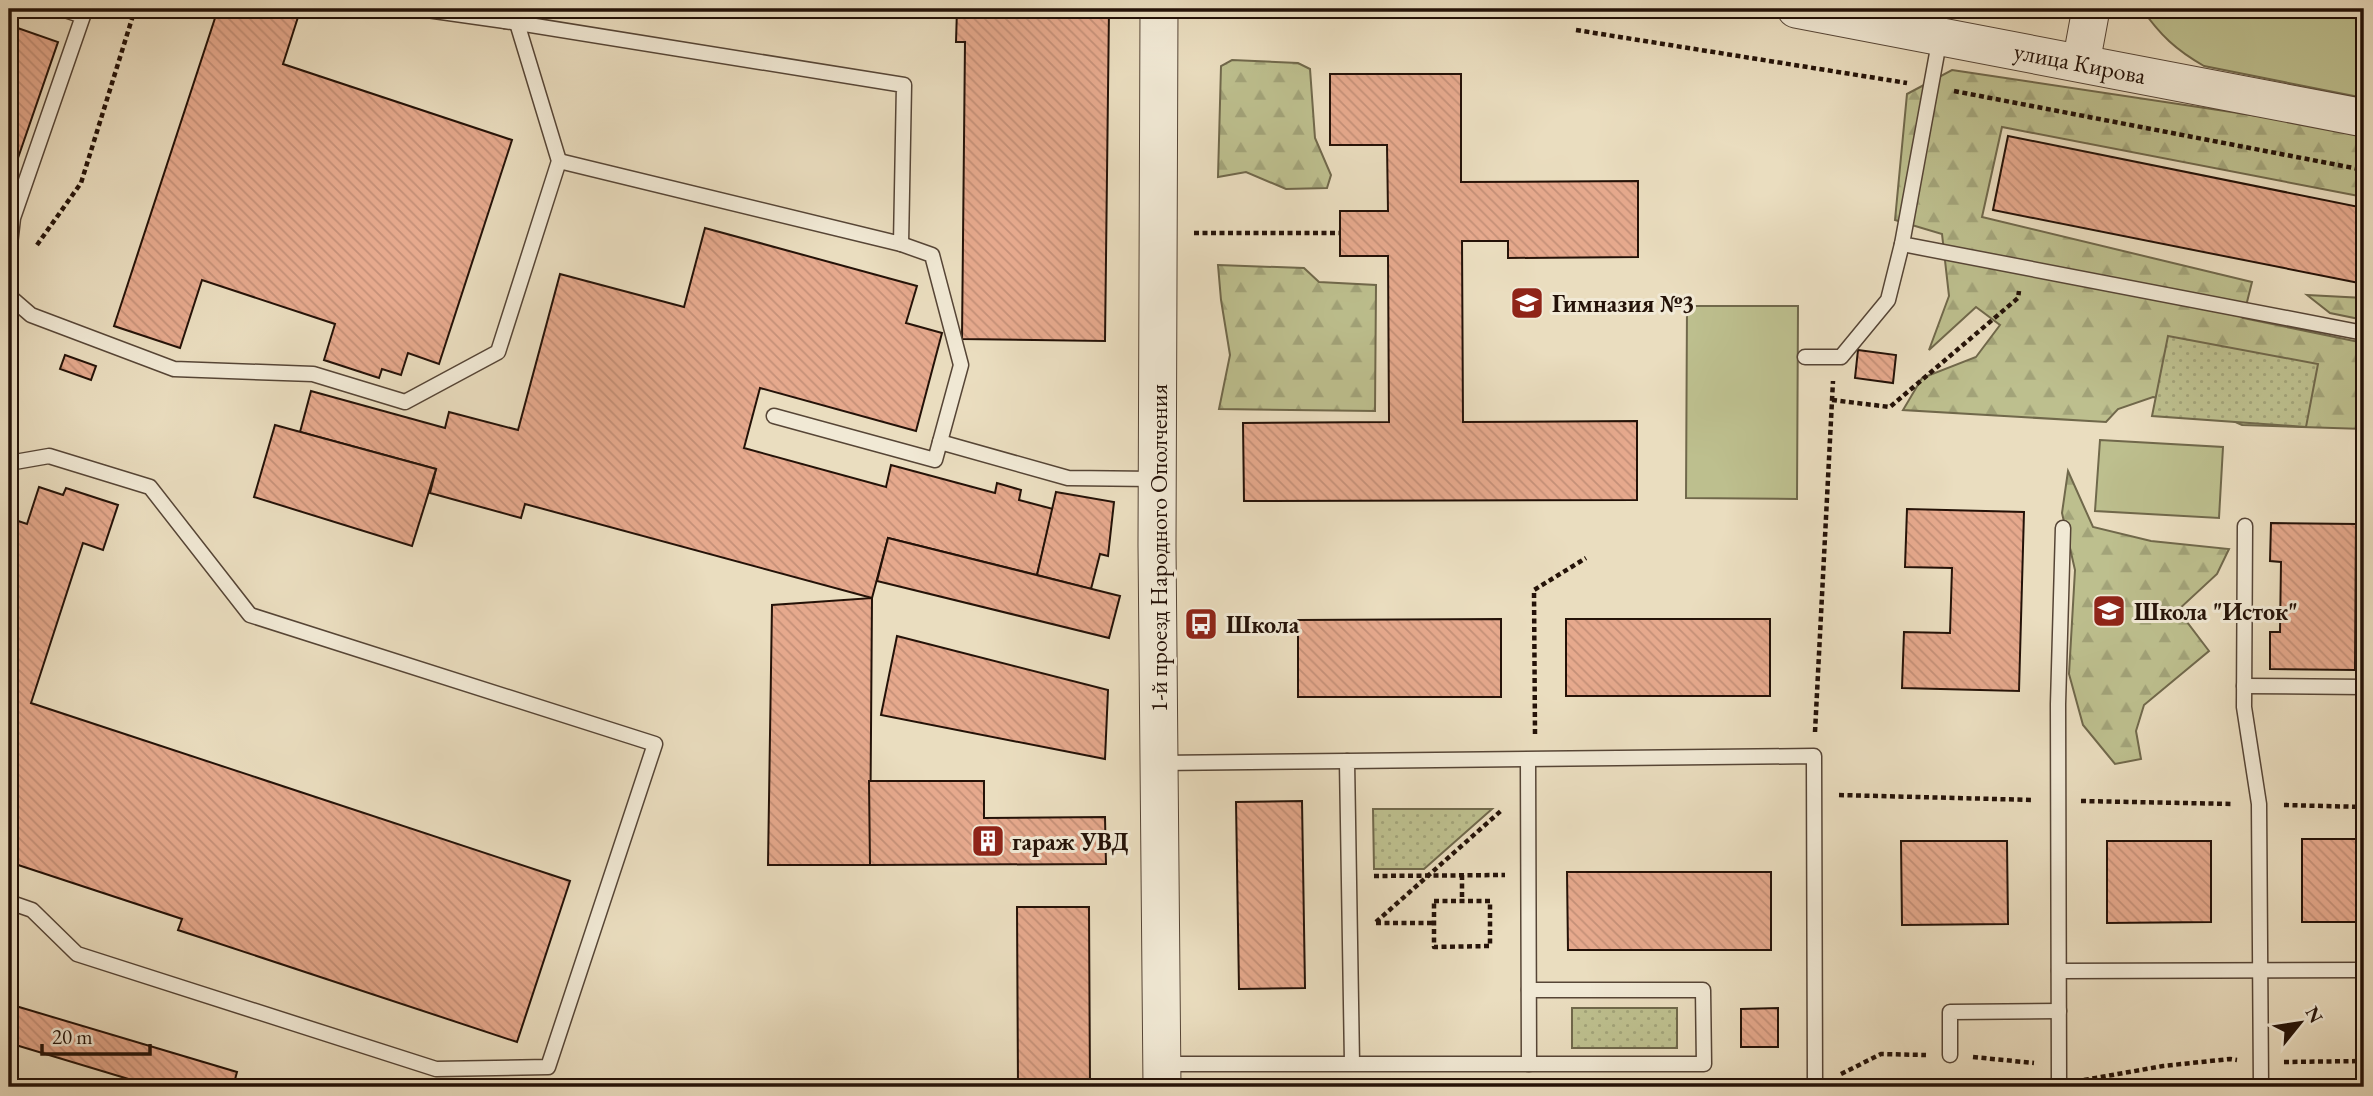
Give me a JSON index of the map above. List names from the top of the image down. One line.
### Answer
{"streets":{"street":["улица Кирова","1-й проезд Народного Ополчения"]},"places":{"school or university":["Гимназия №3","Школа \"Исток\""],"bus stop":["Школа"],"building":["гараж УВД"]},"scale_bar":"20 m","north":"top right"}
